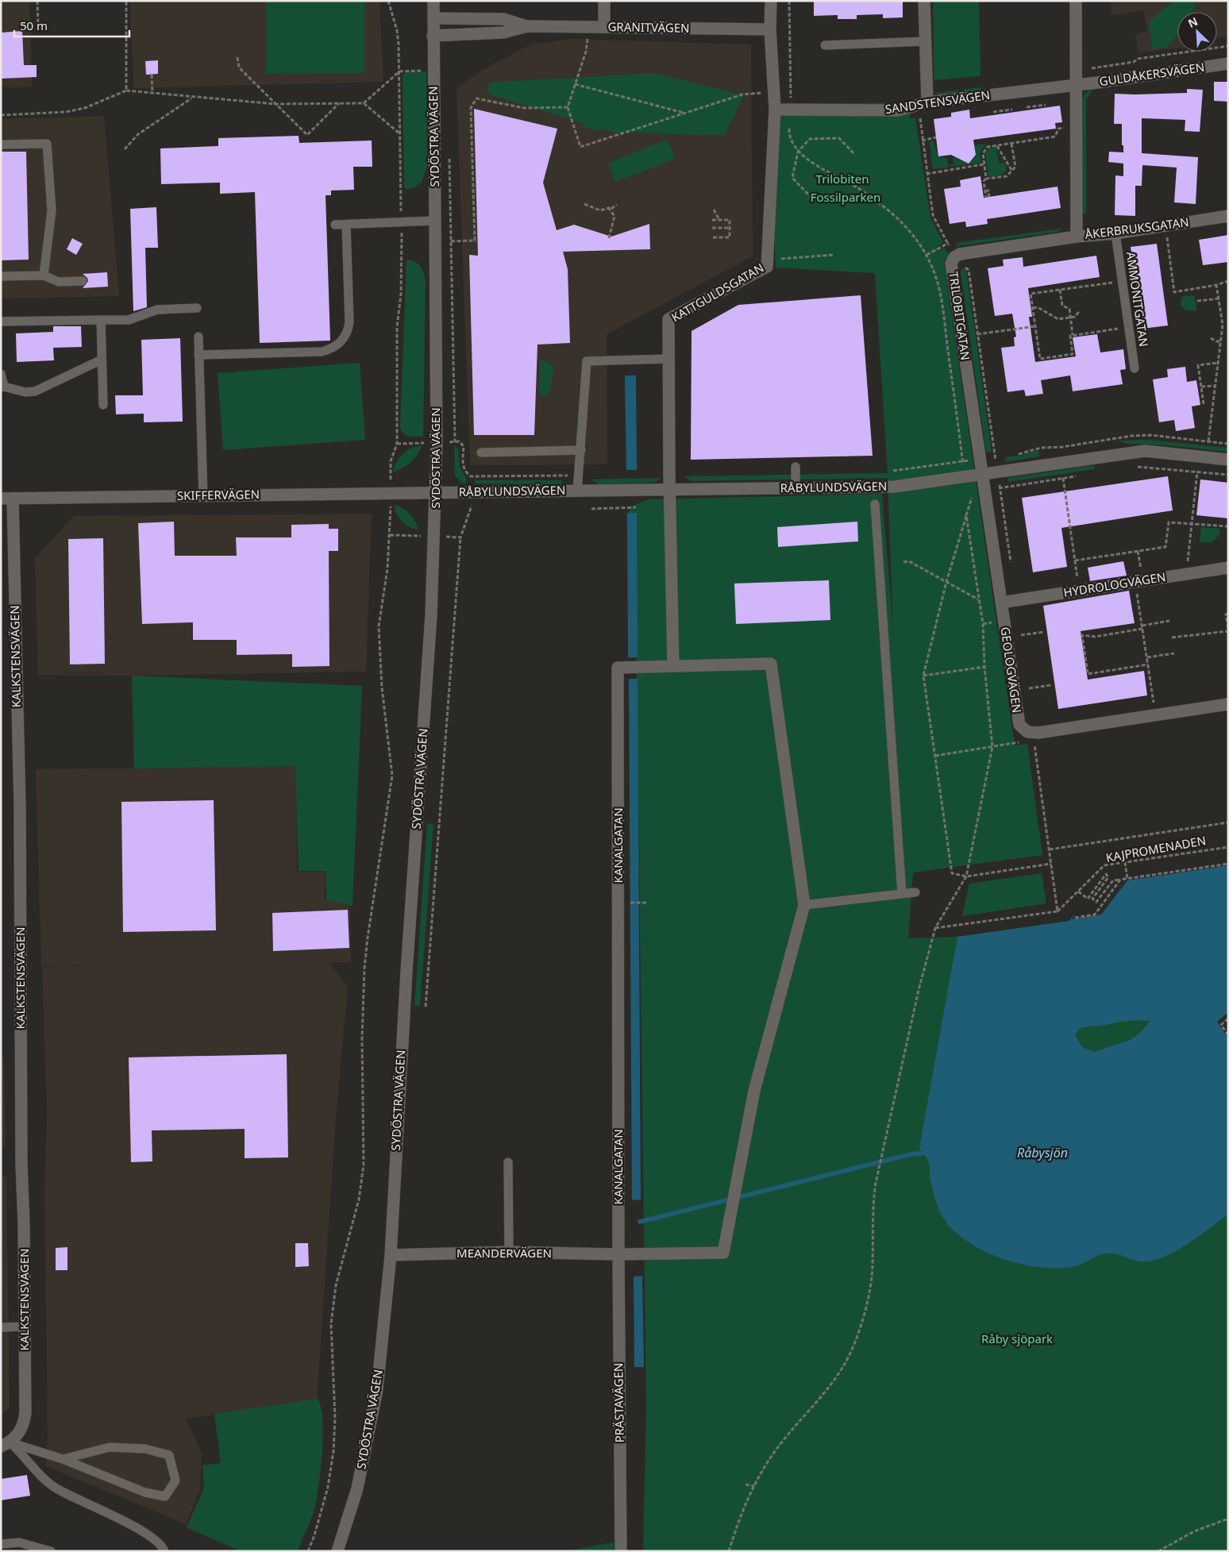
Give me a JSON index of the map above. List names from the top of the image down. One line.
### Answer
{"streets":{"street":["GRANITVÄGEN","GULDÅKERSVÄGEN","SANDSTENSVÄGEN","SYDÖSTRA VÄGEN","ÅKERBRUKSGATAN","KATTGULDSGATAN","TRILOBITGATAN","RÅBYLUNDSVÄGEN","SKIFFERVÄGEN","HYDROLOGVÄGEN","KALKSTENSVÄGEN","GEOLOGVÄGEN","KANALGATAN","MEANDERVÄGEN","PRÄSTAVÄGEN"],"lane":["AMMONITGATAN"],"path":["KAJPROMENADEN"]},"crossings":[["GRANITVÄGEN","SYDÖSTRA VÄGEN"],["GRANITVÄGEN","KATTGULDSGATAN"],["GULDÅKERSVÄGEN","SANDSTENSVÄGEN"],["GULDÅKERSVÄGEN","ÅKERBRUKSGATAN"],["SANDSTENSVÄGEN","ÅKERBRUKSGATAN"],["SANDSTENSVÄGEN","KATTGULDSGATAN"],["SYDÖSTRA VÄGEN","RÅBYLUNDSVÄGEN"],["SYDÖSTRA VÄGEN","SKIFFERVÄGEN"],["SYDÖSTRA VÄGEN","MEANDERVÄGEN"],["ÅKERBRUKSGATAN","AMMONITGATAN"],["ÅKERBRUKSGATAN","TRILOBITGATAN"],["KATTGULDSGATAN","RÅBYLUNDSVÄGEN"],["TRILOBITGATAN","RÅBYLUNDSVÄGEN"],["TRILOBITGATAN","GEOLOGVÄGEN"],["RÅBYLUNDSVÄGEN","SKIFFERVÄGEN"],["RÅBYLUNDSVÄGEN","GEOLOGVÄGEN"],["SKIFFERVÄGEN","KALKSTENSVÄGEN"],["HYDROLOGVÄGEN","GEOLOGVÄGEN"],["KANALGATAN","MEANDERVÄGEN"],["KANALGATAN","PRÄSTAVÄGEN"],["MEANDERVÄGEN","PRÄSTAVÄGEN"]],"water":["Råbysjön"],"parks":["Trilobiten","Fossilparken","Råby sjöpark"],"scale_bar":"50 m","north":"top left"}
